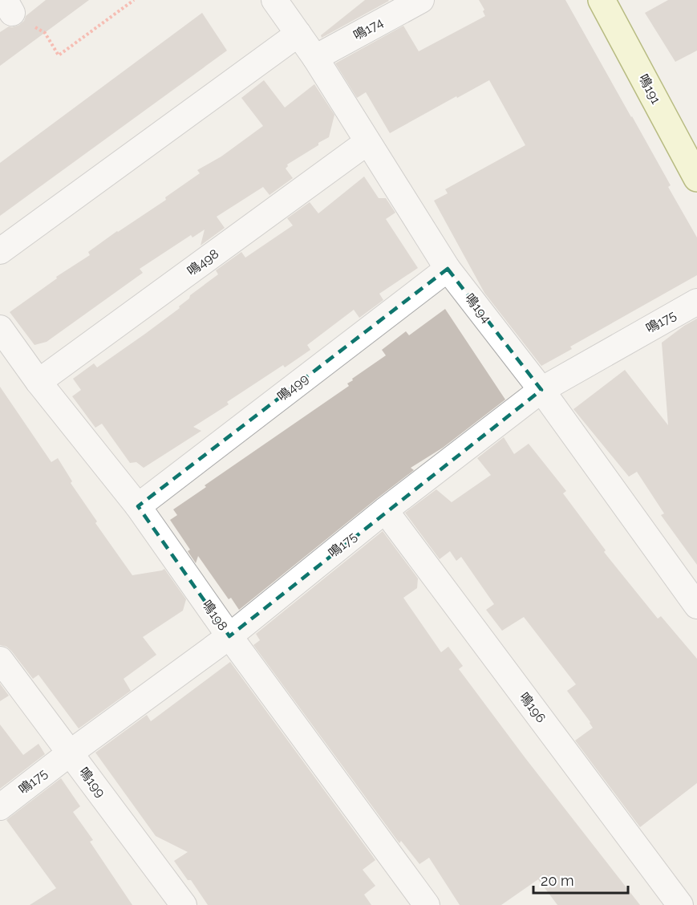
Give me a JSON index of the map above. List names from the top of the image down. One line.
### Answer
{"streets":{"street":["鳴174","鳴191","鳴498","鳴194","鳴175","鳴499","鳴198","鳴196","鳴199"]},"crossings":[["鳴174","鳴194"],["鳴498","鳴194"],["鳴498","鳴198"],["鳴194","鳴175"],["鳴194","鳴499"],["鳴175","鳴198"],["鳴175","鳴196"],["鳴175","鳴199"],["鳴499","鳴198"]],"scale_bar":"20 m"}
